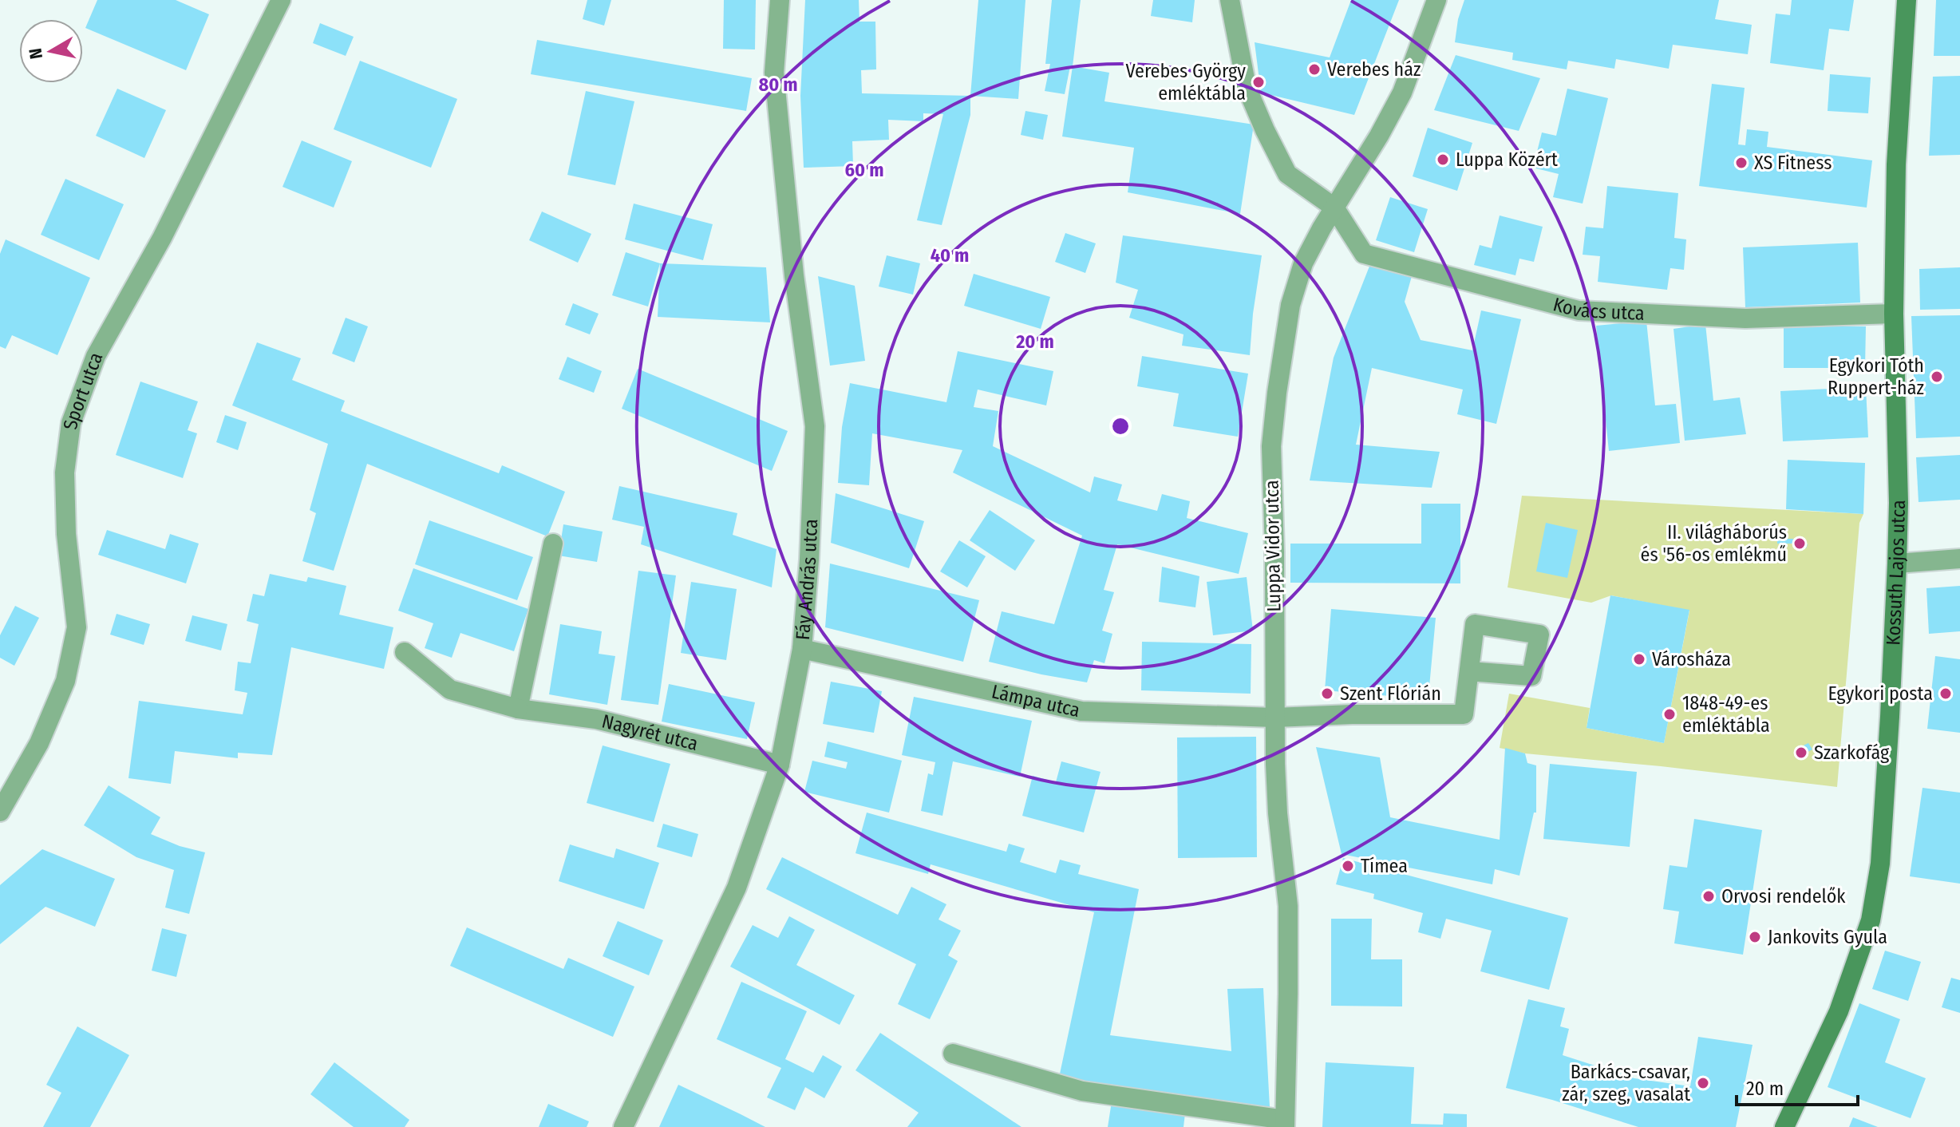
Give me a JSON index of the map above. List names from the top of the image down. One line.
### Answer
{"streets":{"main road":["Kossuth Lajos utca"],"street":["Kovács utca","Sport utca","Luppa Vidor utca","Fáy András utca","Lámpa utca","Nagyrét utca"]},"crossings":[["Kovács utca","Luppa Vidor utca"],["Kovács utca","Kossuth Lajos utca"],["Luppa Vidor utca","Lámpa utca"],["Fáy András utca","Lámpa utca"],["Fáy András utca","Nagyrét utca"]],"places":["Verebes ház","Verebes György emléktábla","Luppa Közért","XS Fitness","Egykori Tóth Ruppert-ház","II. világháborús és '56-os emlékmű","Városháza","Szent Flórián","Egykori posta","1848-49-es emléktábla","Szarkofág","Tímea","Orvosi rendelők","Jankovits Gyula","Barkács-csavar, zár, szeg, vasalat"],"scale_bar":"20 m","north":"left","rings":["80 m","60 m","40 m","20 m"]}
